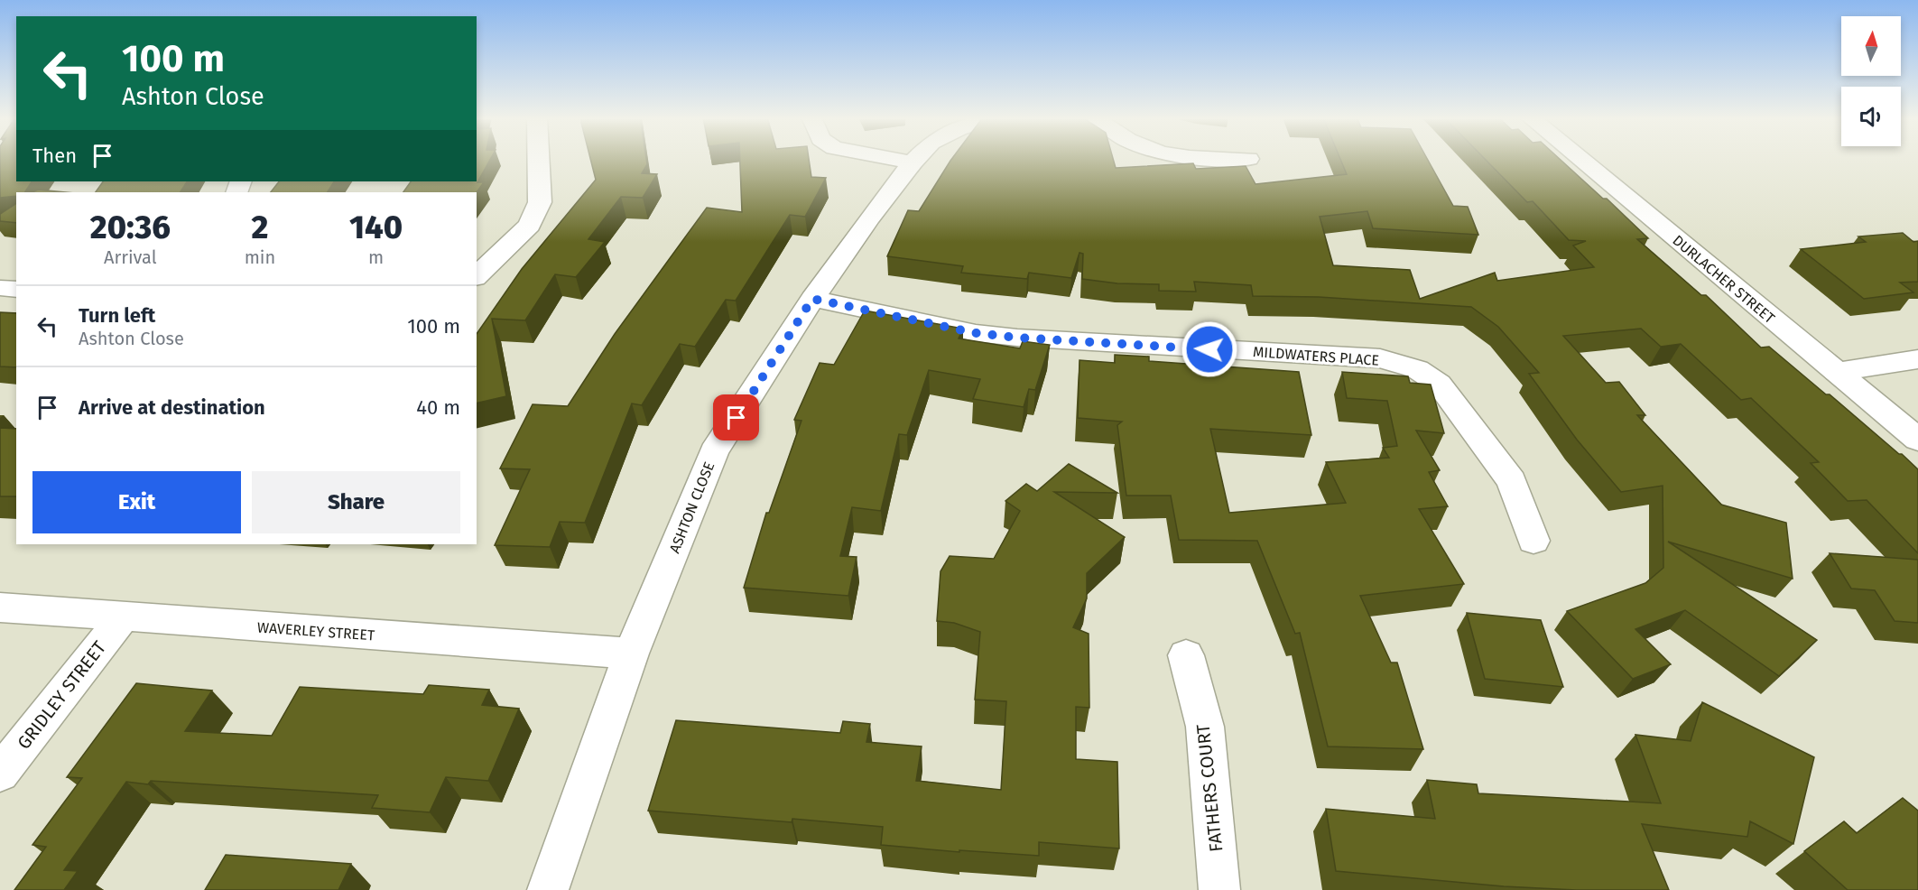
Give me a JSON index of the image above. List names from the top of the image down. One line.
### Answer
{"streets":{"street":["DURLACHER STREET","MILDWATERS PLACE","ASHTON CLOSE","WAVERLEY STREET","GRIDLEY STREET","FATHERS COURT"]},"crossings":[["MILDWATERS PLACE","ASHTON CLOSE"],["ASHTON CLOSE","WAVERLEY STREET"],["WAVERLEY STREET","GRIDLEY STREET"]],"north":"top","page":{"turn":["100 m","Ashton Close"],"then":"Then","eta":["20:36","Arrival","2","min","140","m"],"list":[{"name":"Turn left","note":"Ashton Close","value":"100 m"},{"name":"Arrive at destination","value":"40 m"}],"buttons":["Exit","Share"]}}
